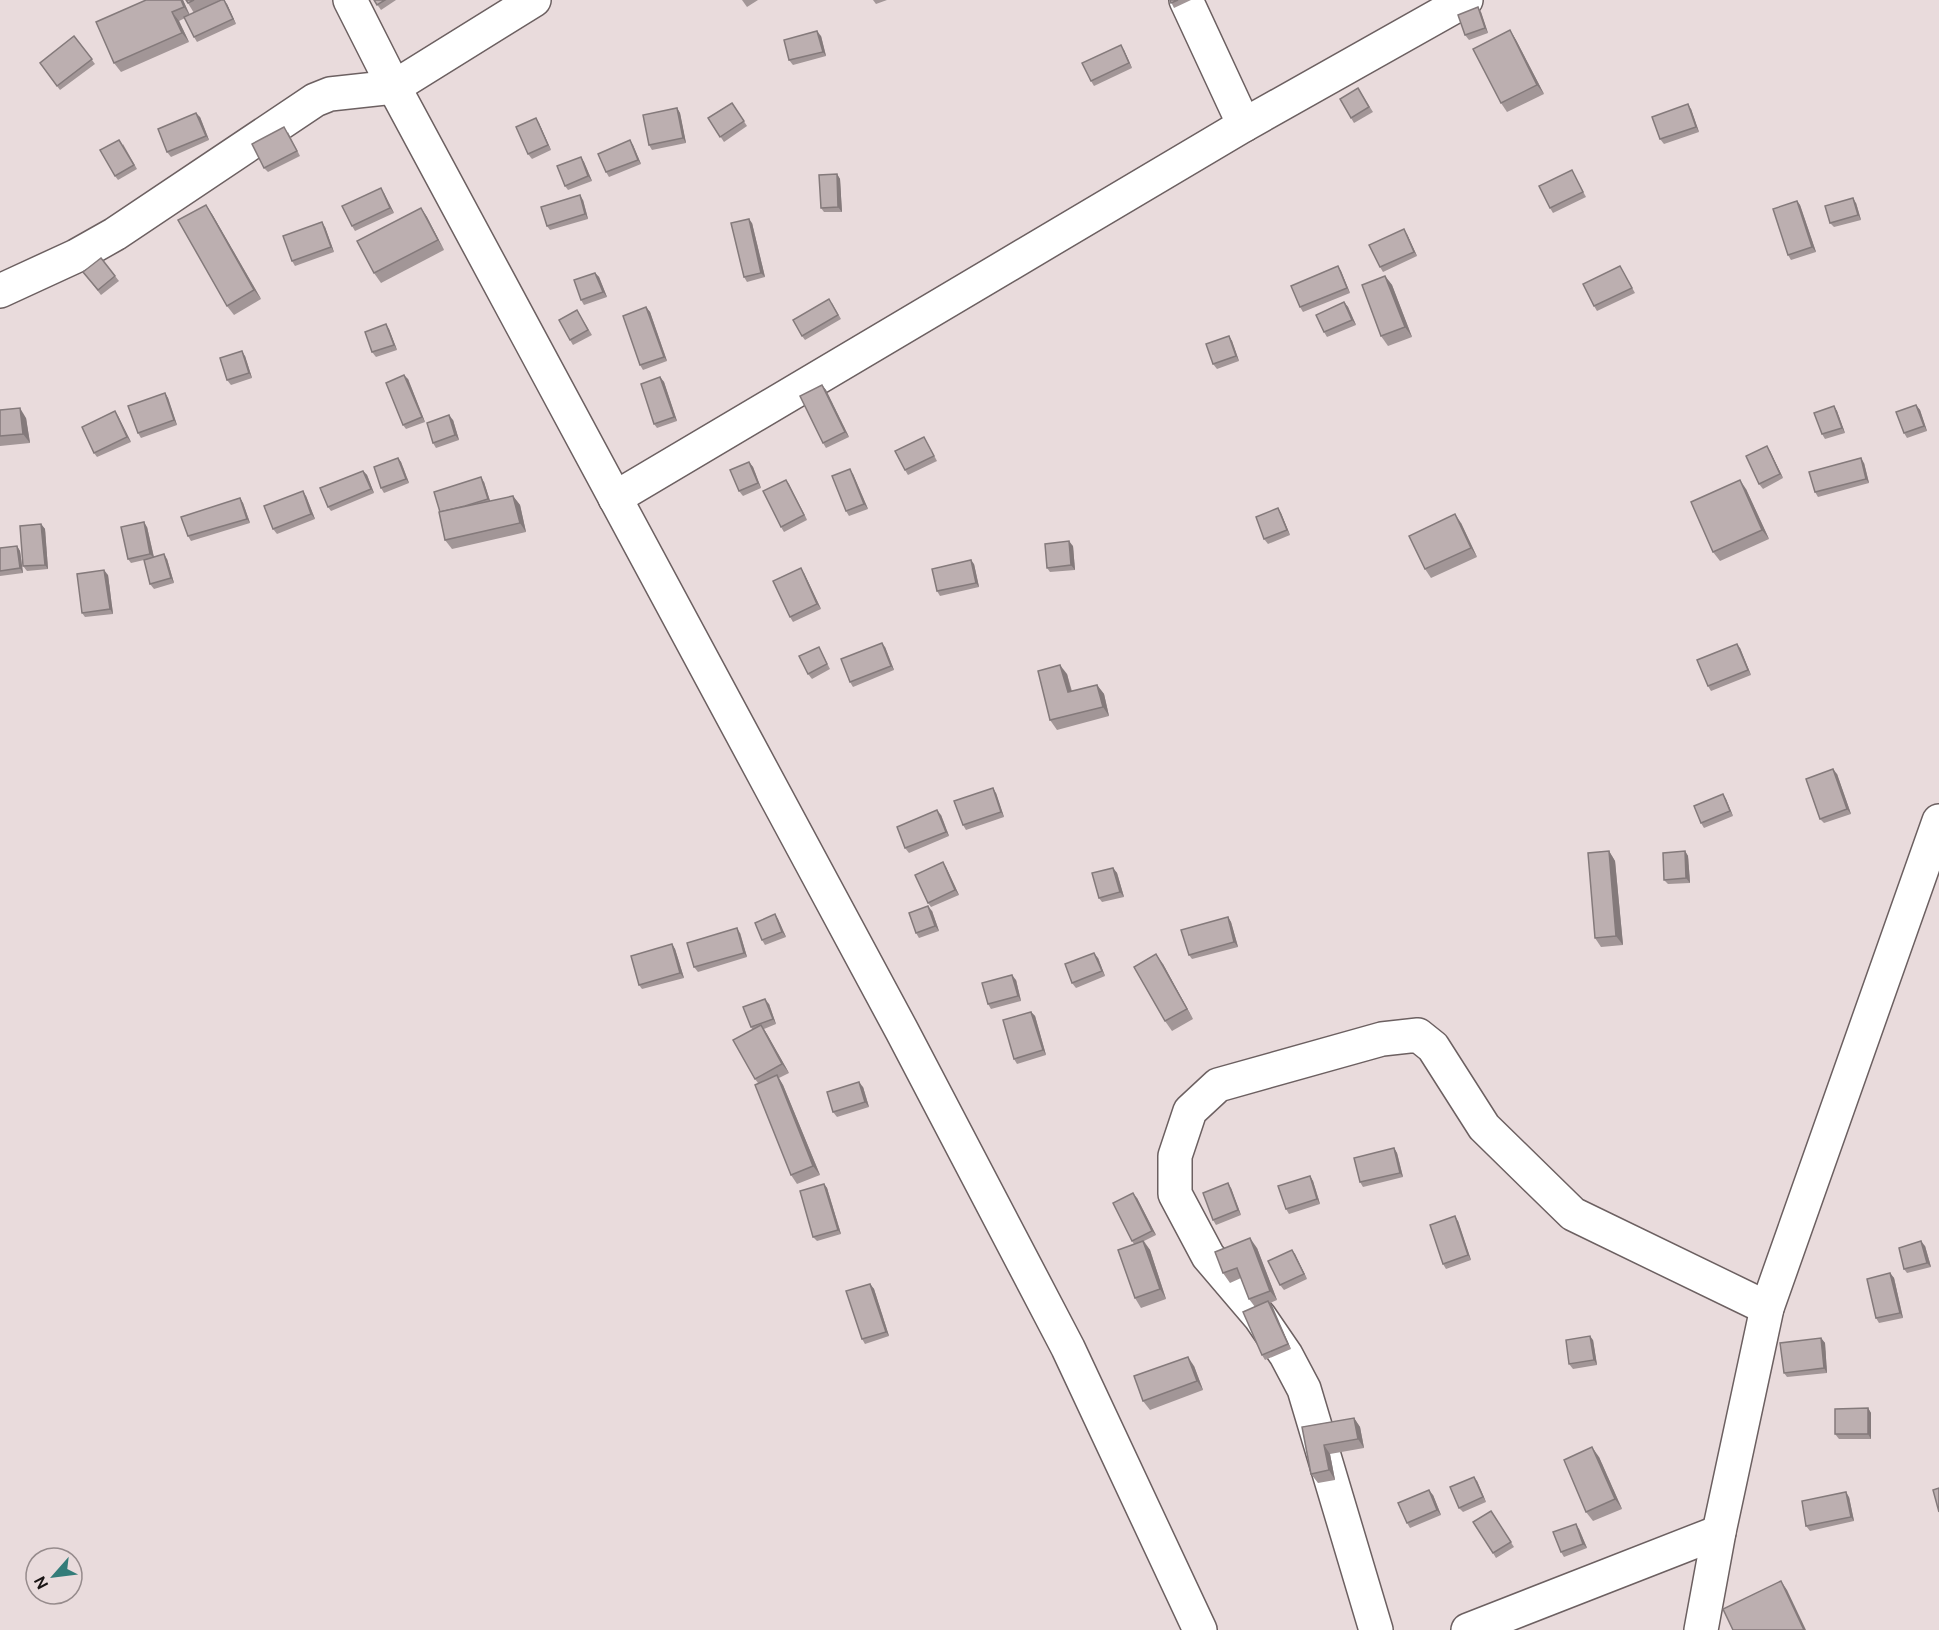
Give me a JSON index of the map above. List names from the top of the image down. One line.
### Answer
{"north":"bottom left"}
